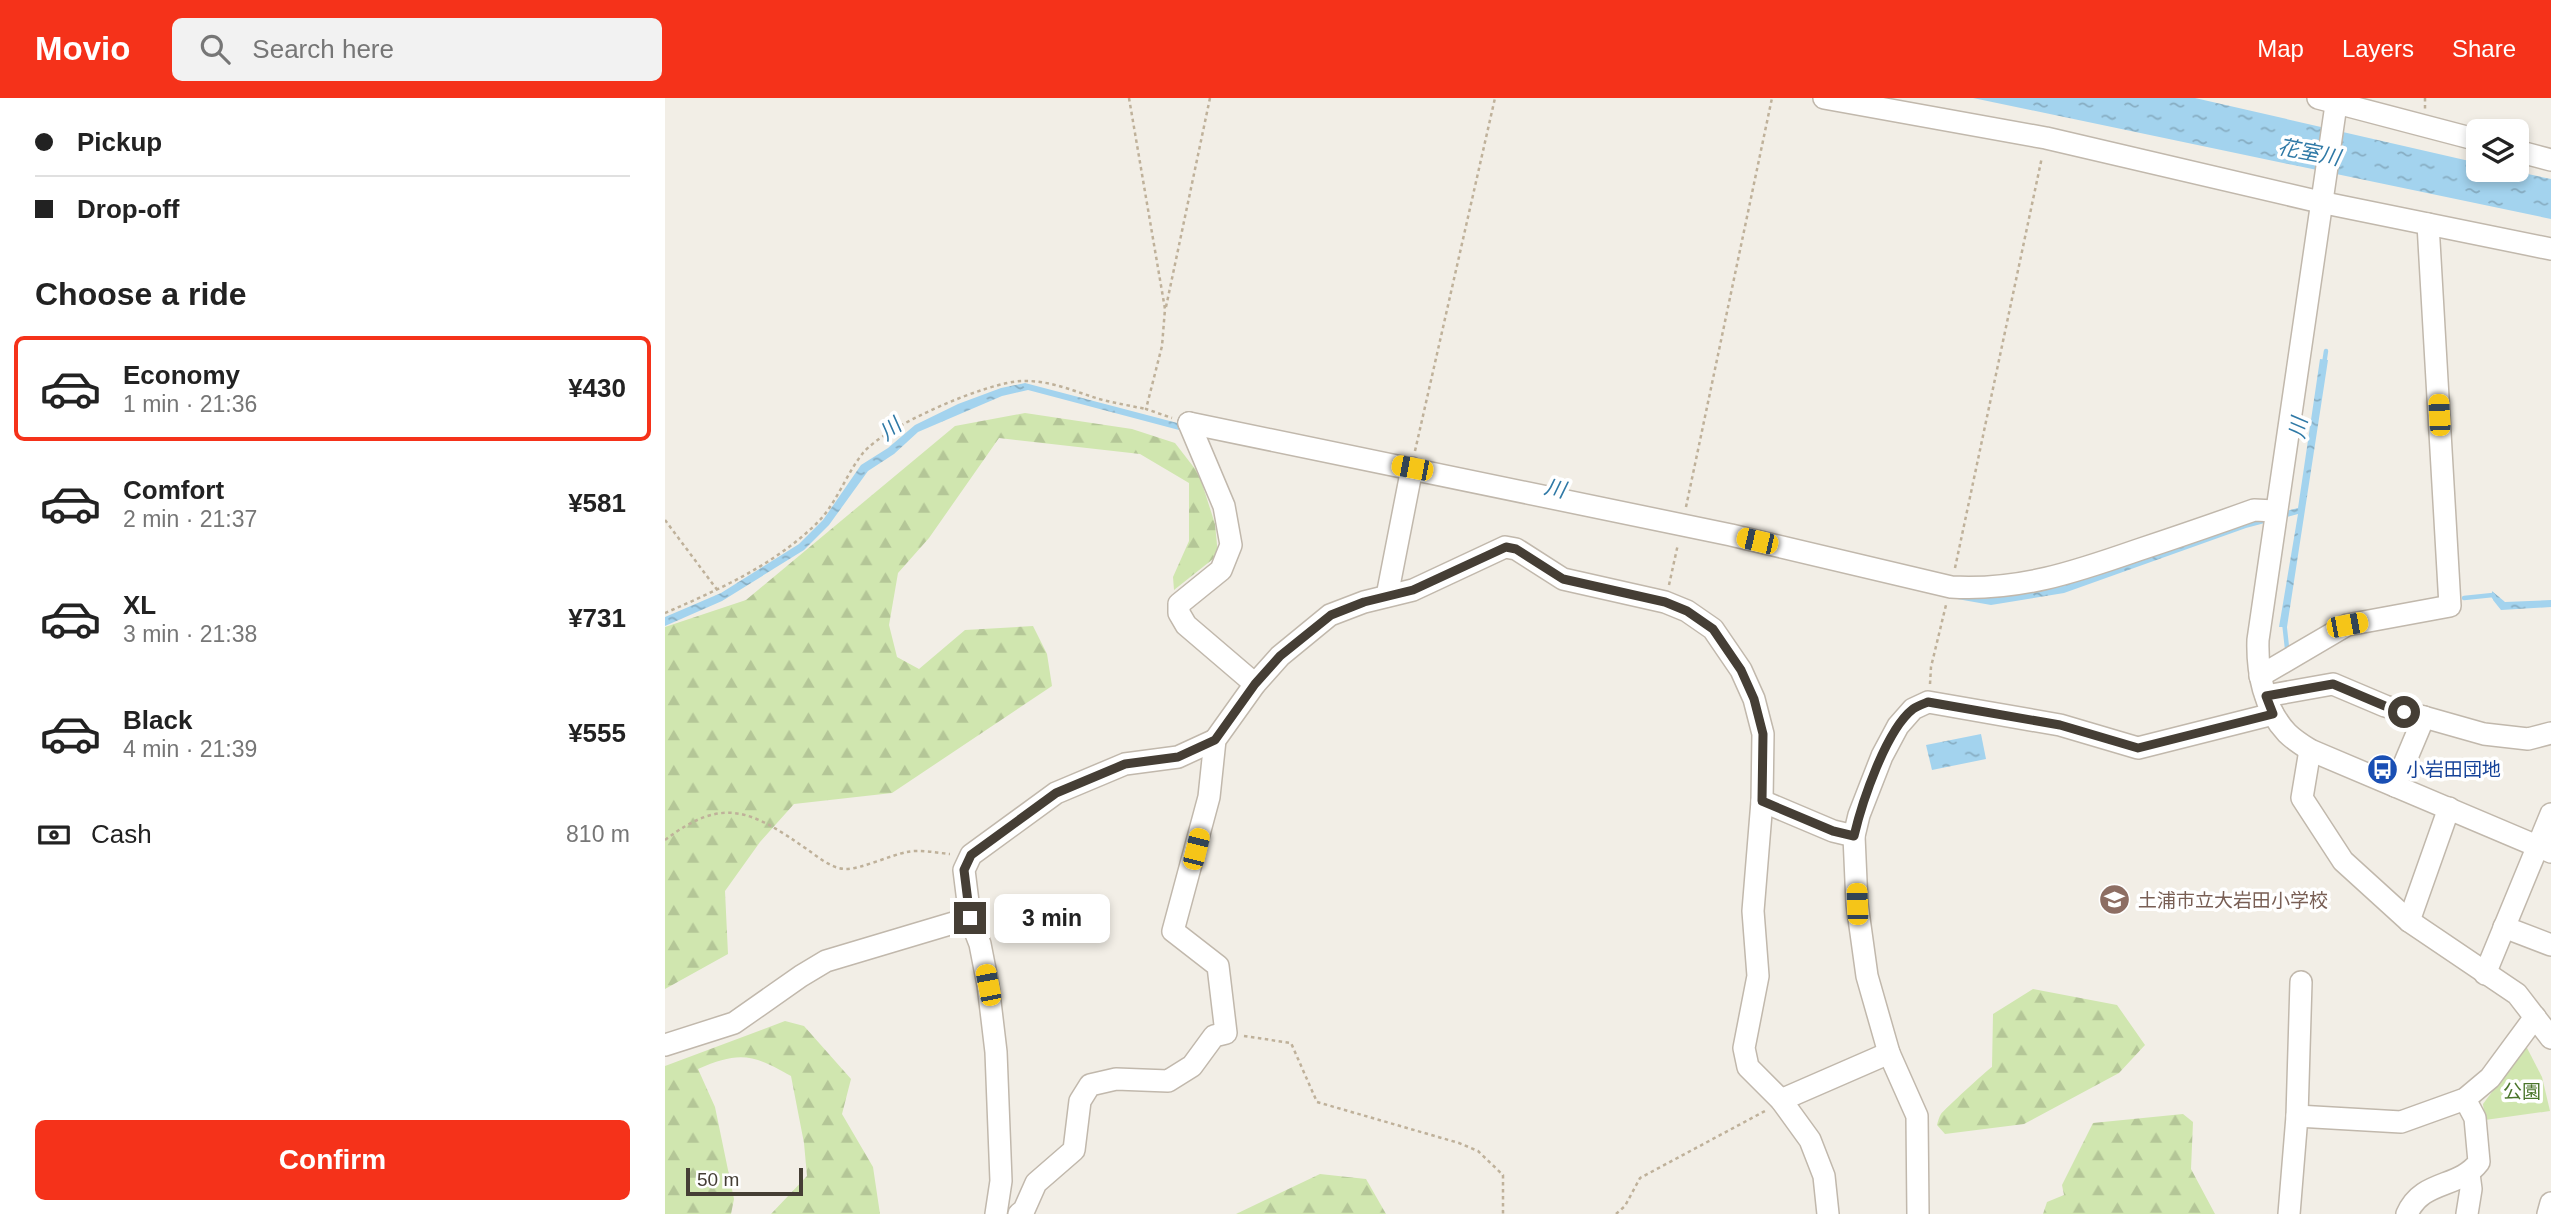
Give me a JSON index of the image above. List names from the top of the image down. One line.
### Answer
{"water":["花室川","川"],"parks":["公園"],"places":{"bus stop":["小岩田団地"],"school or university":["土浦市立大岩田小学校"]},"scale_bar":"50 m","page":{"header":"Movio","search":"Search here","nav":["Map","Layers","Share"],"banner":["Pickup","Drop-off"],"heading":"Choose a ride","list":[{"name":"Economy","note":"1 min · 21:36","value":"¥430"},{"name":"Comfort","note":"2 min · 21:37","value":"¥581"},{"name":"XL","note":"3 min · 21:38","value":"¥731"},{"name":"Black","note":"4 min · 21:39","value":"¥555"}],"pay":["Cash","810 m"],"bubble":"3 min","buttons":"Confirm","scale":"50 m"}}
